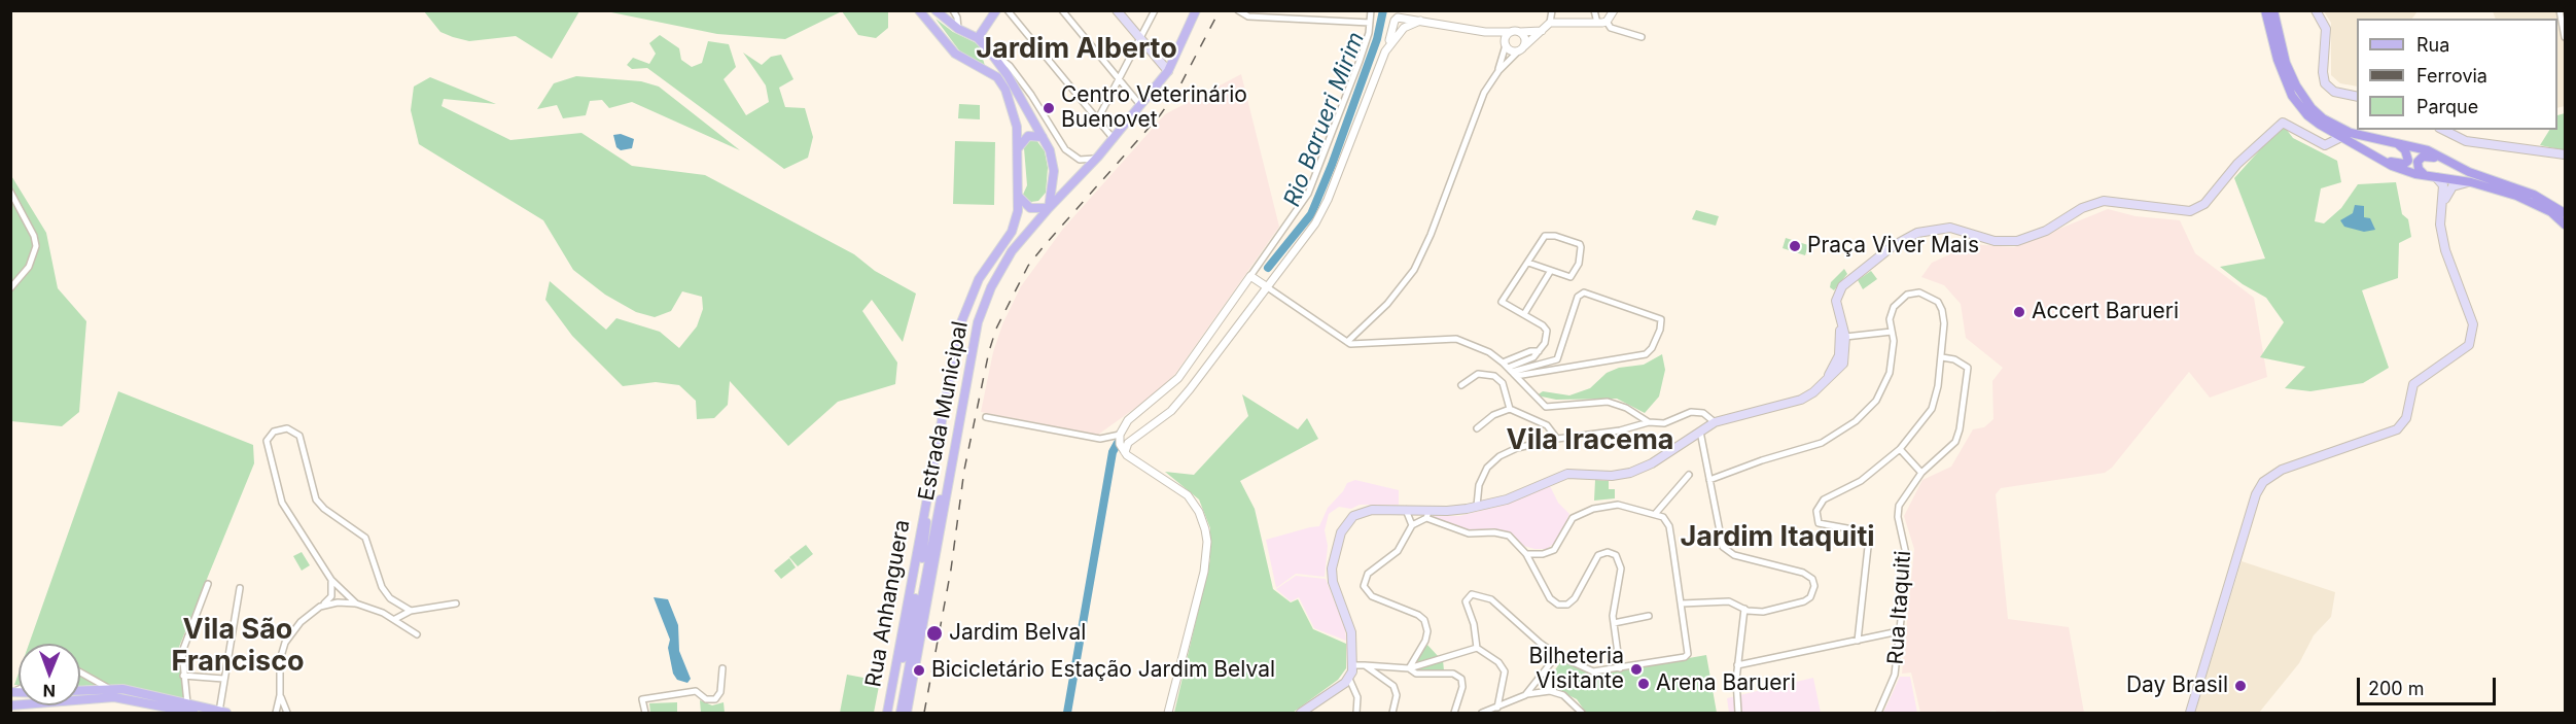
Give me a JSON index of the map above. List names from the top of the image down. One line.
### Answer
{"streets":{"main road":["Estrada Municipal","Rua Anhanguera"],"street":["Rua Itaquiti"]},"districts":["Jardim Alberto","Vila Iracema","Jardim Itaquiti","Vila São Francisco"],"water":["Rio Barueri Mirim"],"places":["Centro Veterinário Buenovet","Praça Viver Mais","Accert Barueri","Jardim Belval","Bilheteria Visitante","Bicicletário Estação Jardim Belval","Arena Barueri","Day Brasil"],"legend":["Rua","Ferrovia","Parque"],"scale_bar":"200 m","north":"bottom"}
